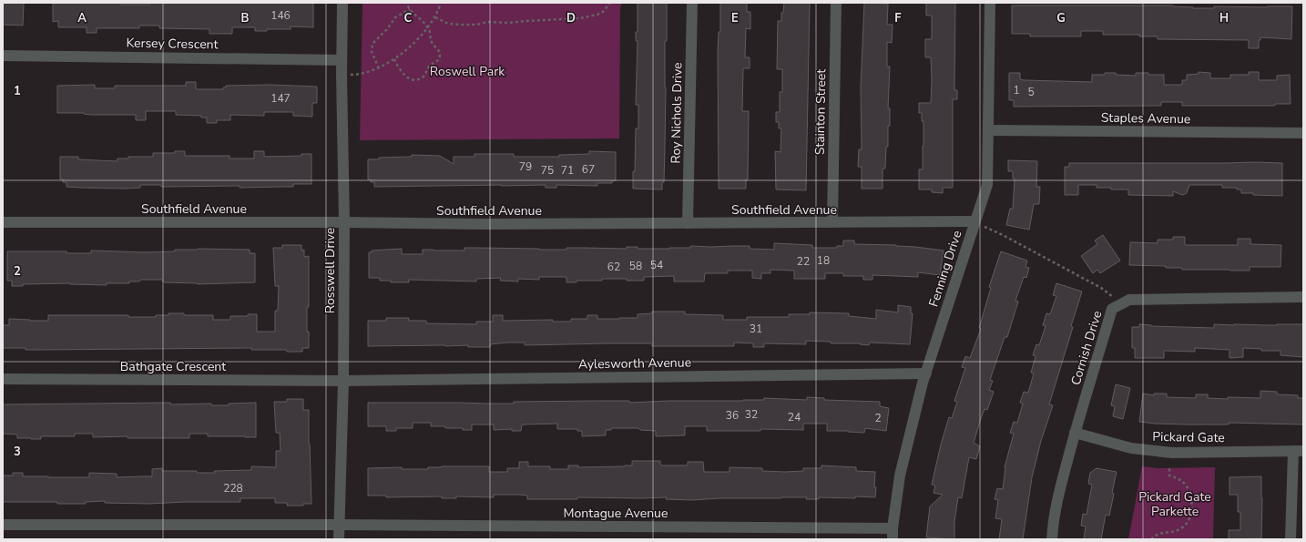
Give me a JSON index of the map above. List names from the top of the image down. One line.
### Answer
{"streets":{"street":["Kersey Crescent","Stainton Street","Roy Nichols Drive","Staples Avenue","Southfield Avenue","Fenning Drive","Rosswell Drive","Cornish Drive","Aylesworth Avenue","Bathgate Crescent","Pickard Gate","Montague Avenue"]},"crossings":[["Kersey Crescent","Rosswell Drive"],["Stainton Street","Southfield Avenue"],["Roy Nichols Drive","Southfield Avenue"],["Staples Avenue","Fenning Drive"],["Southfield Avenue","Fenning Drive"],["Southfield Avenue","Rosswell Drive"],["Fenning Drive","Aylesworth Avenue"],["Fenning Drive","Montague Avenue"],["Rosswell Drive","Aylesworth Avenue"],["Rosswell Drive","Bathgate Crescent"],["Rosswell Drive","Montague Avenue"],["Cornish Drive","Pickard Gate"],["Aylesworth Avenue","Bathgate Crescent"]],"parks":["Roswell Park","Pickard Gate Parkette"],"house_numbers":["146","1","5","147","79","67","75","71","18","22","54","58","62","31","32","36","24","2","228"],"grid":{"columns":["A","B","C","D","E","F","G","H"],"rows":["1","2","3"]}}
